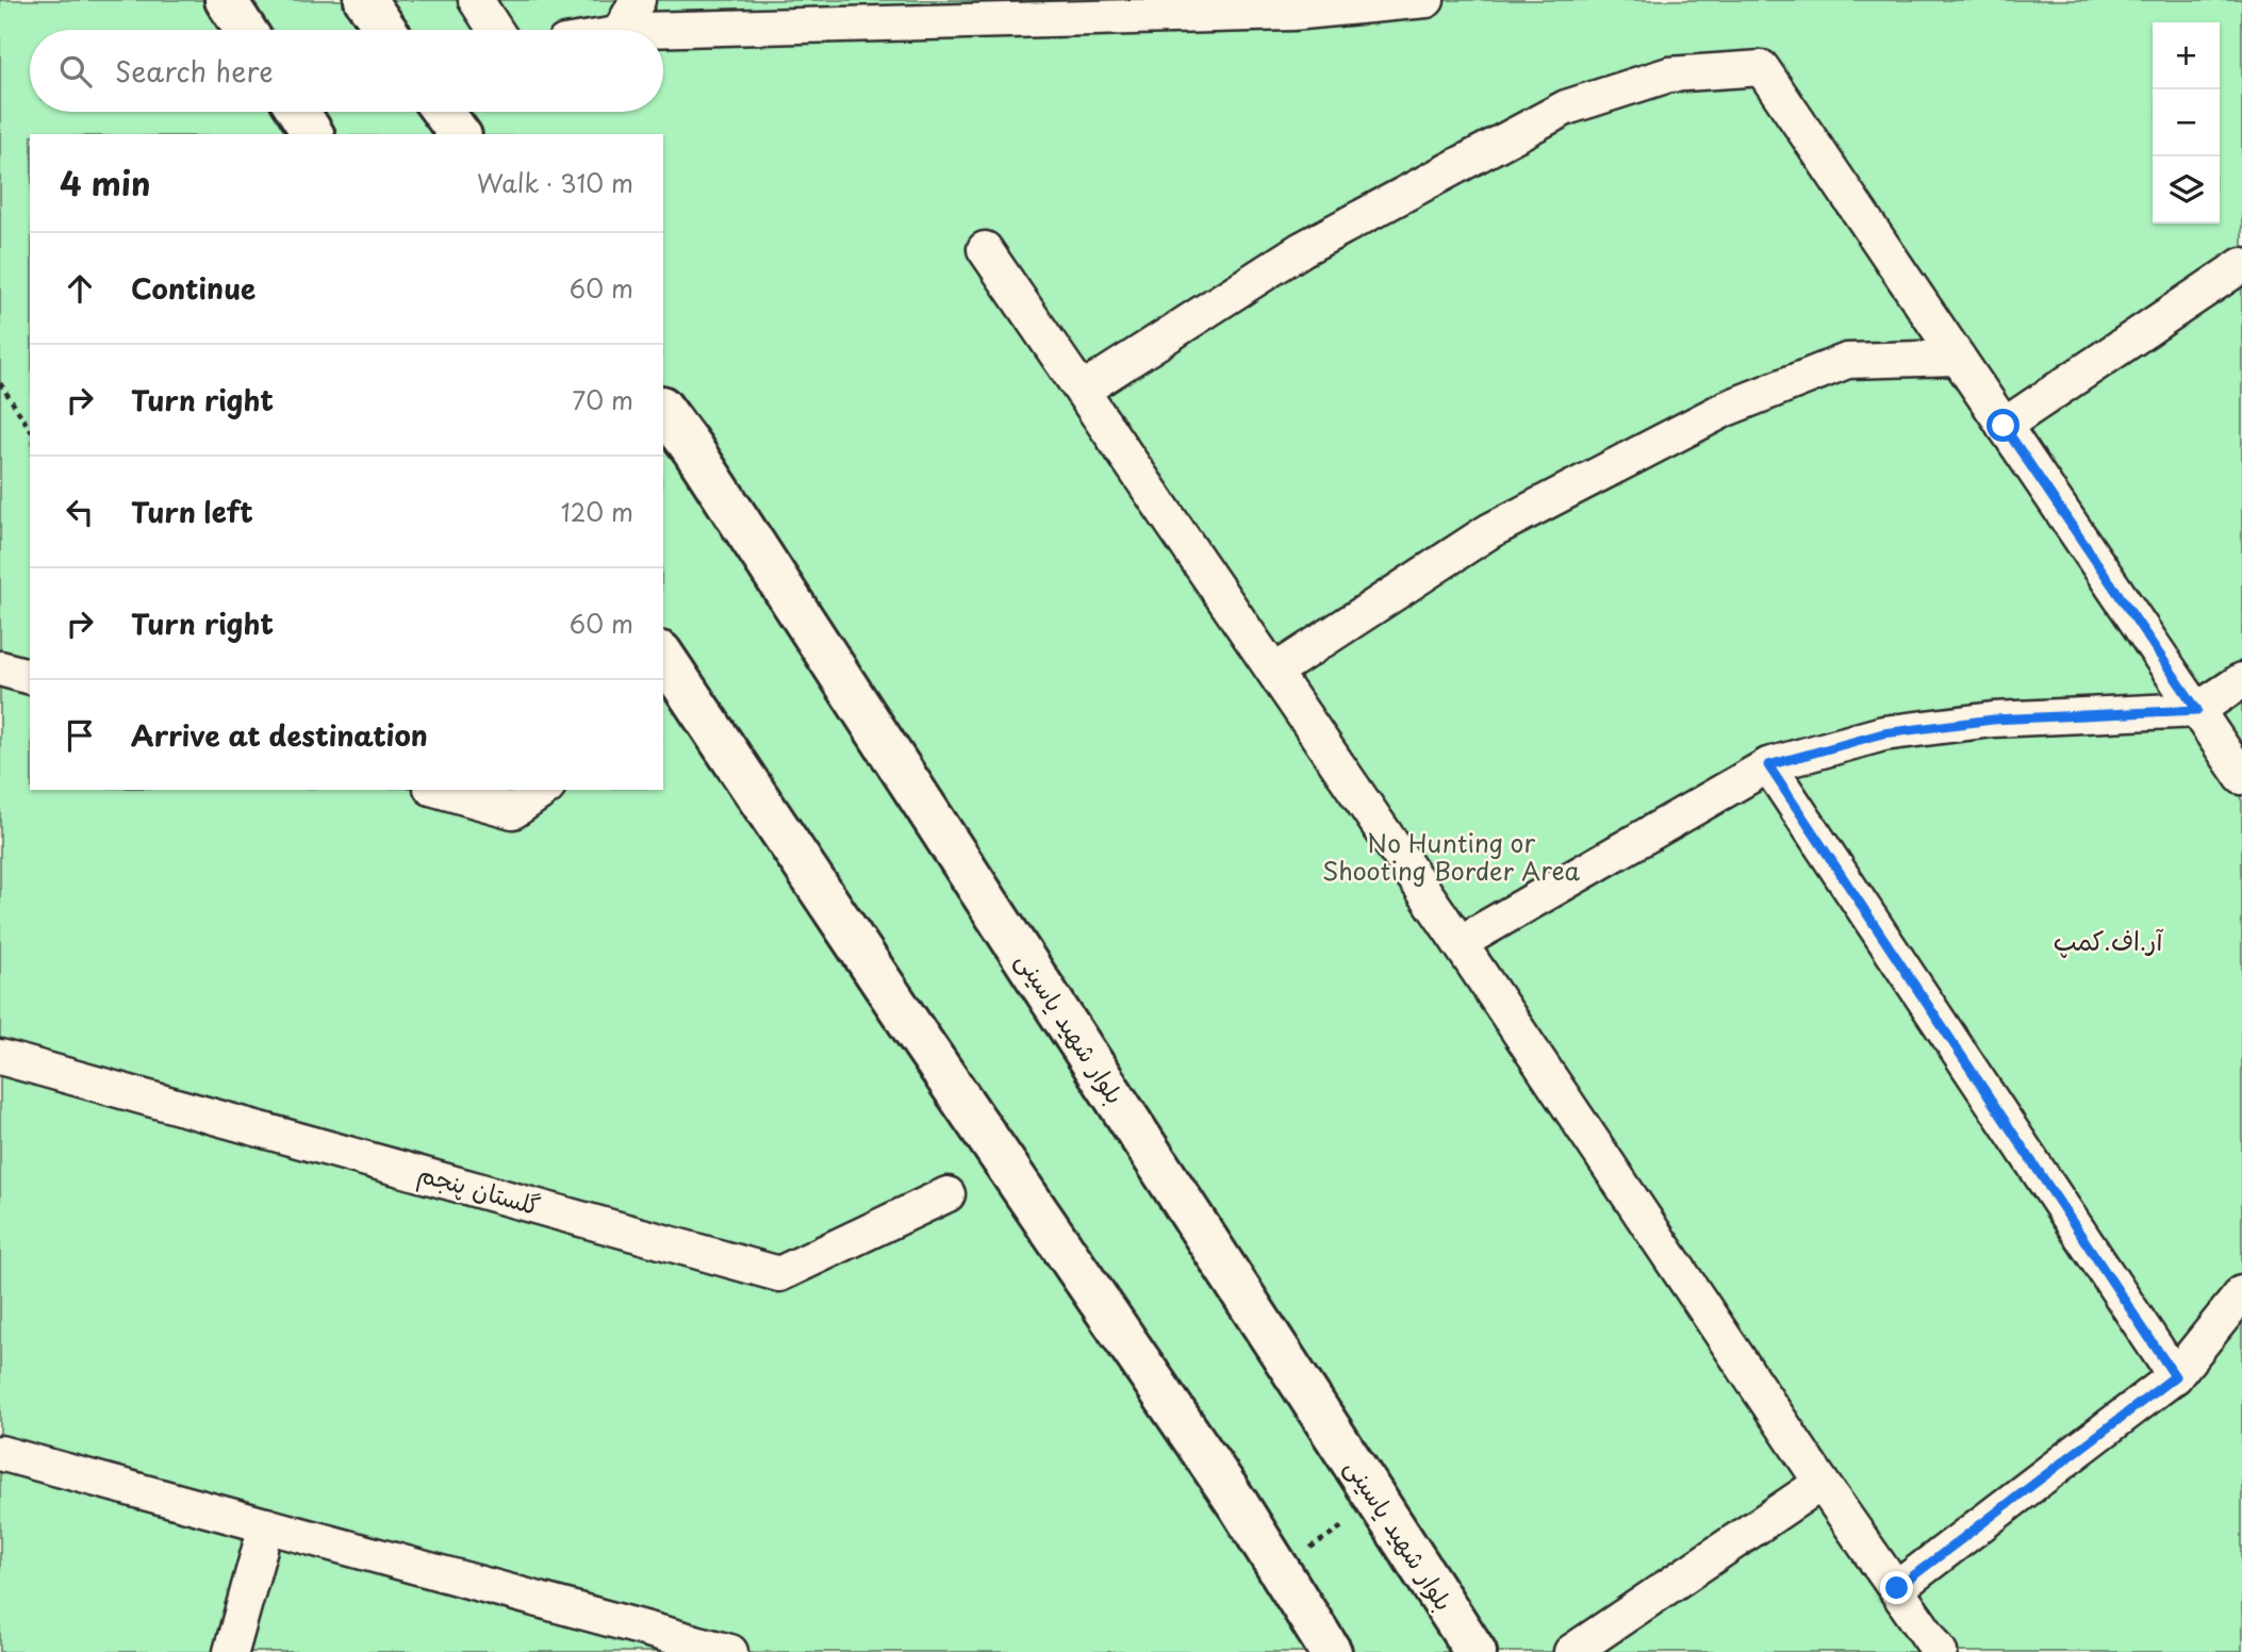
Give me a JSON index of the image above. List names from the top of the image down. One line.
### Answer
{"streets":{"main road":["بلوار شهید یاسینی"],"street":["گلستان پنجم"]},"districts":["آر.اف.کمپ"],"parks":["No Hunting or Shooting Border Area"],"page":{"map_buttons":["+","−"],"search":"Search here","heading":["4 min","Walk · 310 m"],"list":[["Continue","60 m"],["Turn right","70 m"],["Turn left","120 m"],["Turn right","60 m"],"Arrive at destination"]}}
